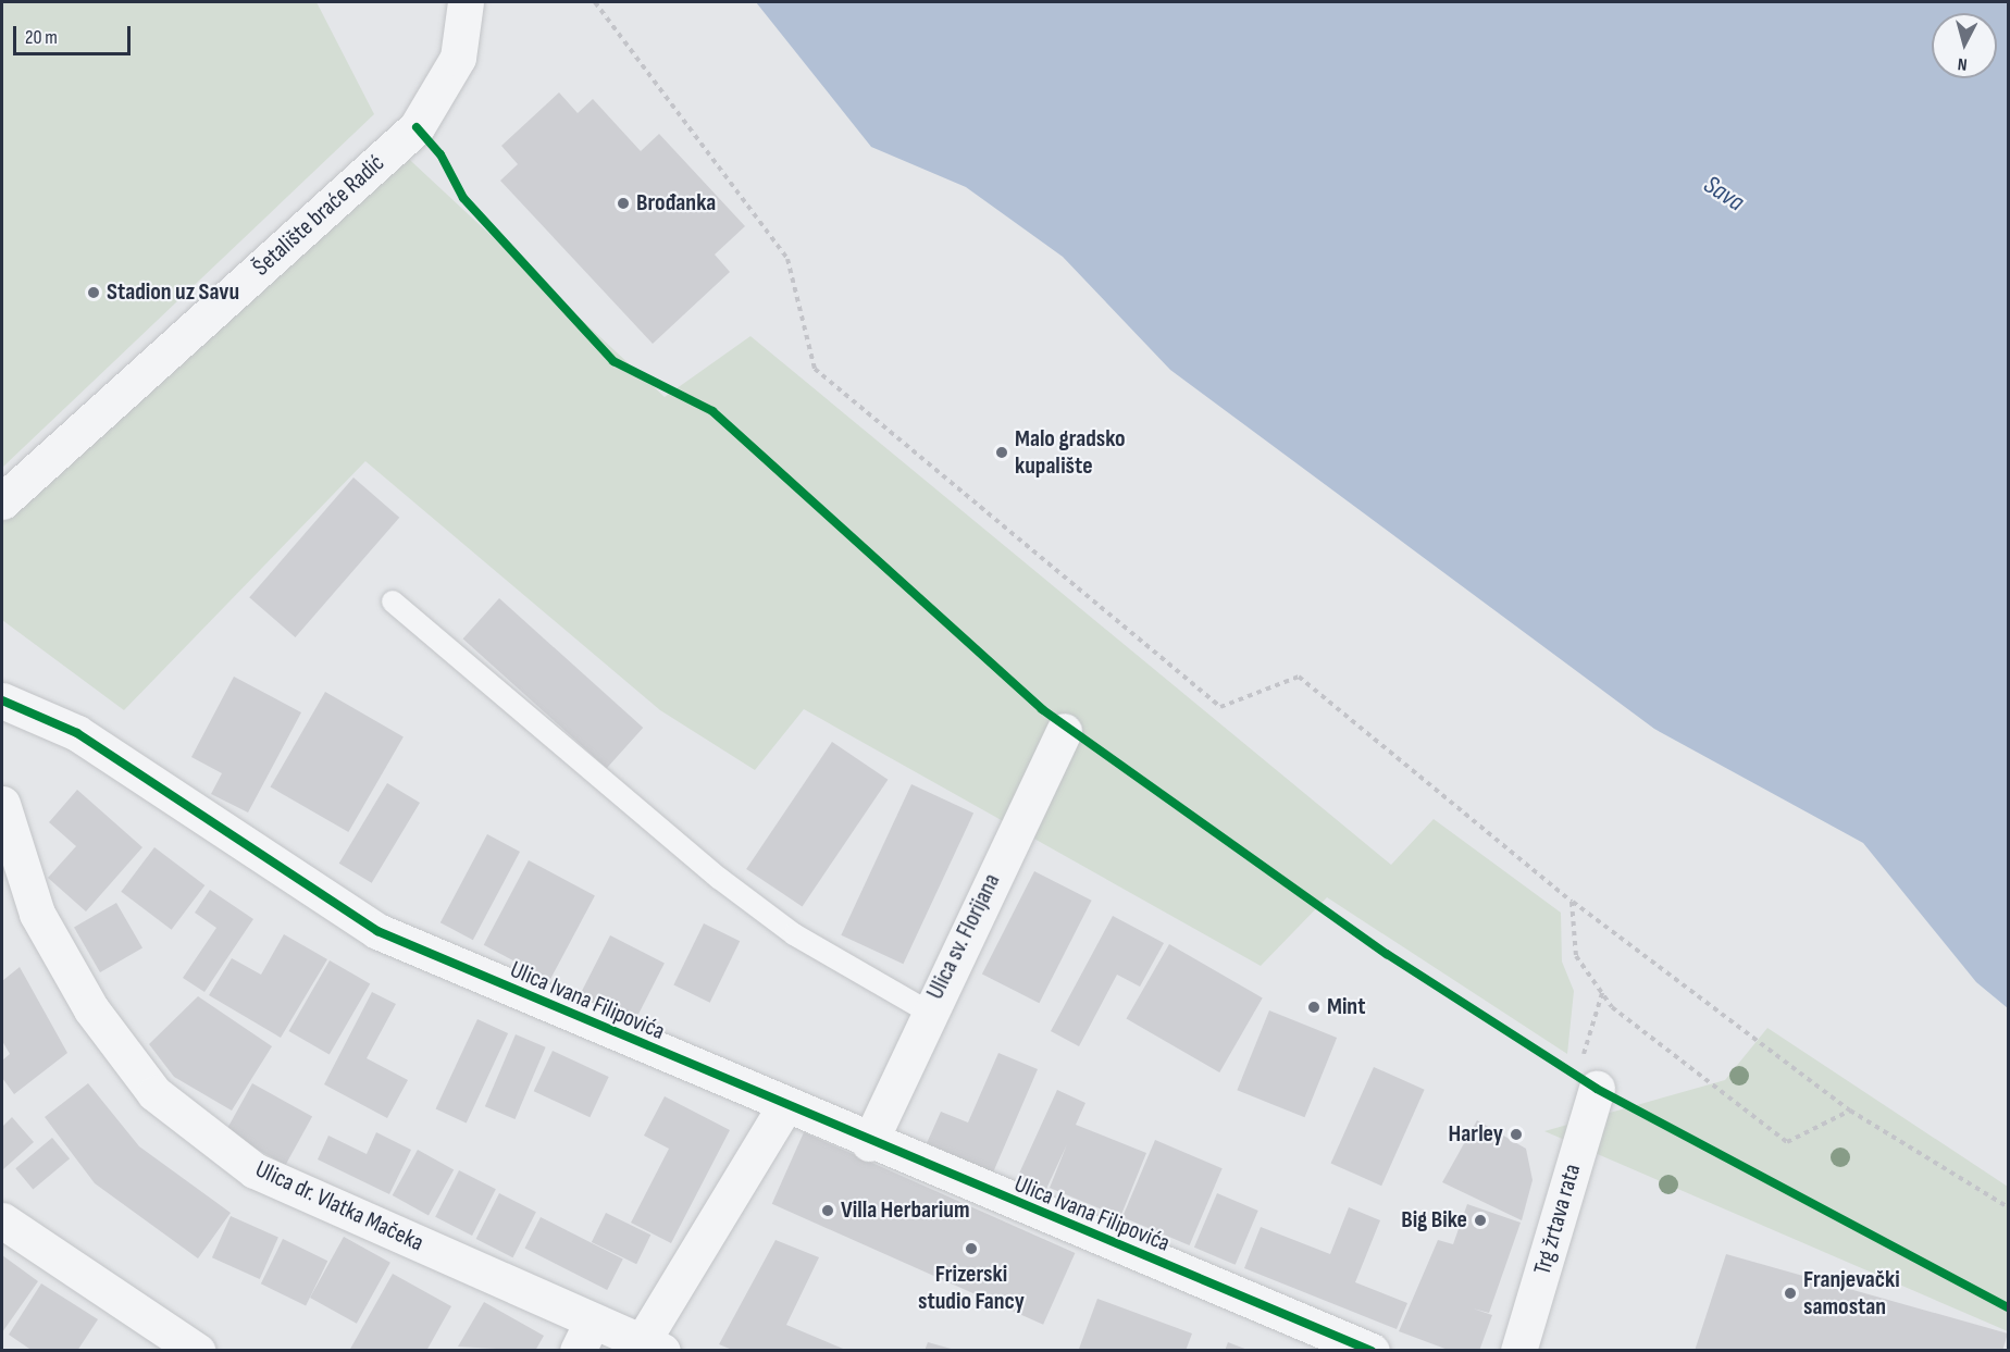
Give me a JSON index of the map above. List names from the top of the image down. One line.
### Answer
{"streets":{"street":["Šetalište braće Radić","Ulica sv. Florijana","Ulica Ivana Filipovića","Ulica dr. Vlatka Mačeka","Trg žrtava rata"]},"crossings":[["Ulica sv. Florijana","Ulica Ivana Filipovića"]],"water":["Sava"],"places":["Brođanka","Stadion uz Savu","Malo gradsko kupalište","Mint","Harley","Villa Herbarium","Big Bike","Frizerski studio Fancy","Franjevački samostan"],"scale_bar":"20 m","north":"bottom"}
